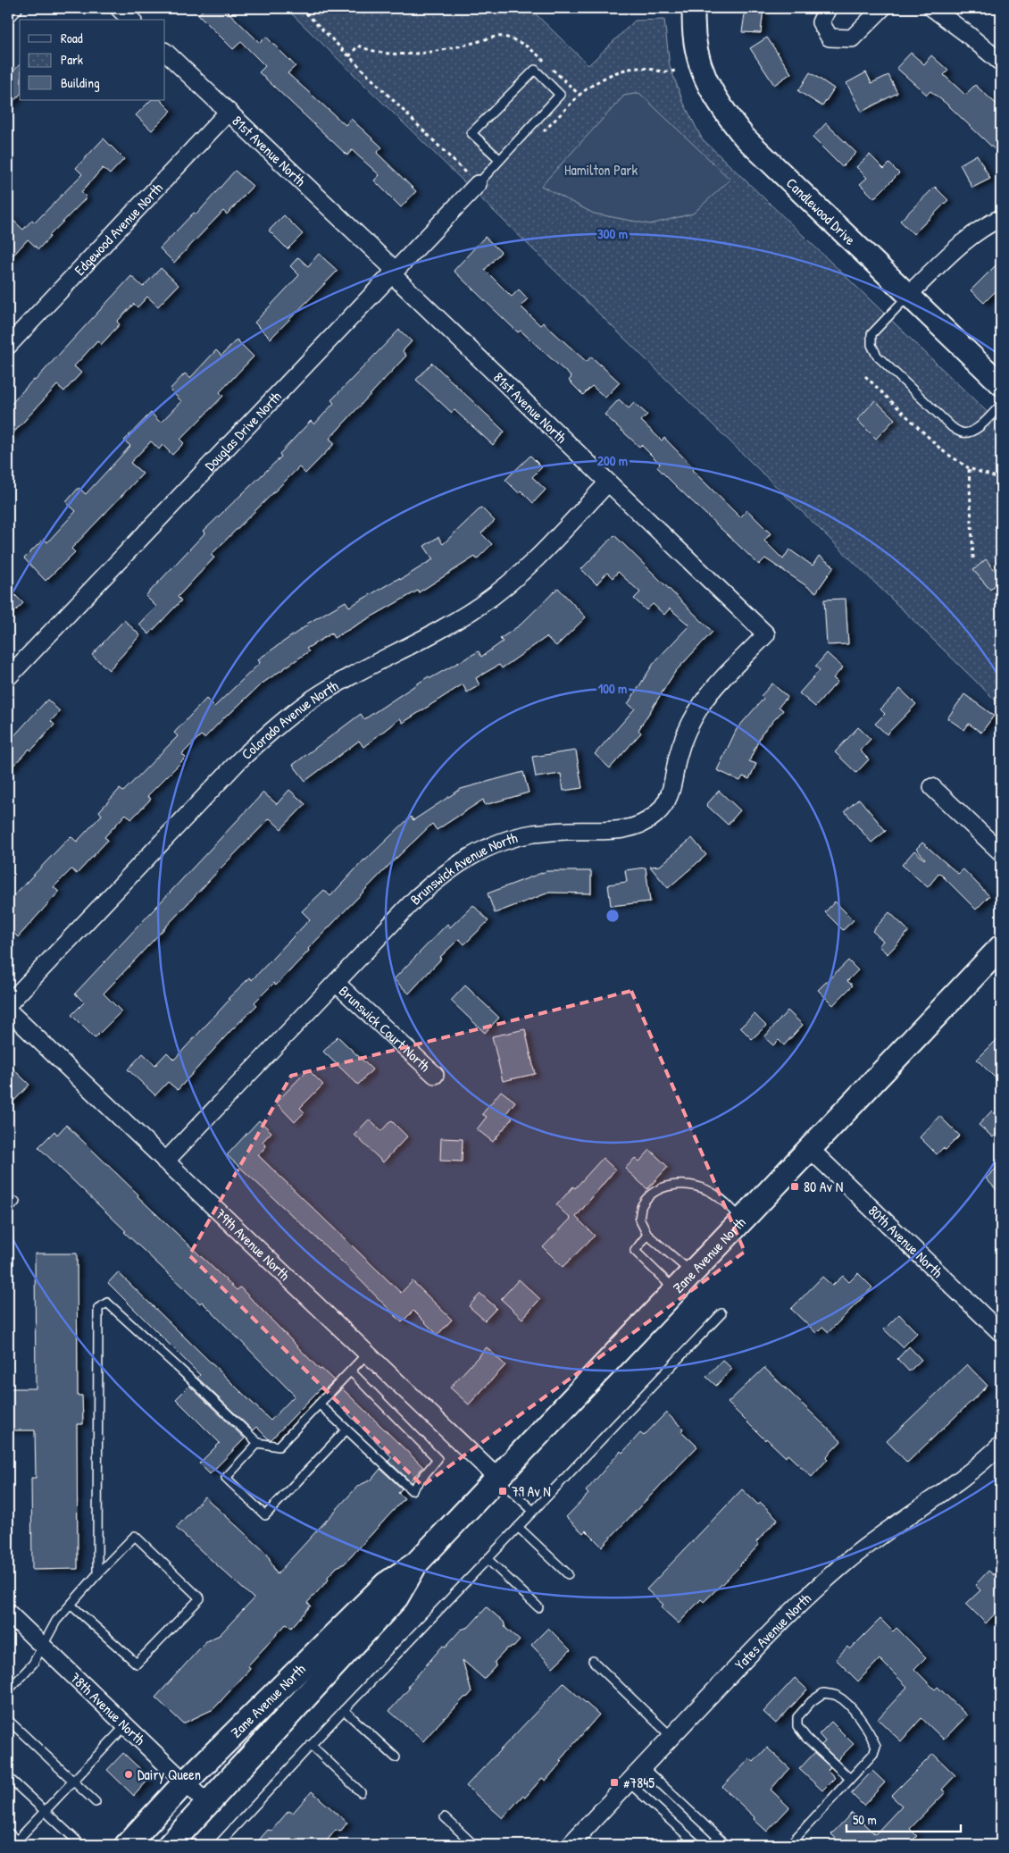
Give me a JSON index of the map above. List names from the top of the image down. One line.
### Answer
{"streets":{"main road":["Zane Avenue North"],"street":["81st Avenue North","Candlewood Drive","Edgewood Avenue North","Douglas Drive North","Colorado Avenue North","Brunswick Avenue North","Brunswick Court North","80th Avenue North","79th Avenue North","Yates Avenue North","78th Avenue North"]},"crossings":[["81st Avenue North","Edgewood Avenue North"],["81st Avenue North","Douglas Drive North"],["81st Avenue North","Colorado Avenue North"],["81st Avenue North","Brunswick Avenue North"],["Brunswick Avenue North","Brunswick Court North"],["Brunswick Avenue North","79th Avenue North"],["80th Avenue North","Zane Avenue North"],["79th Avenue North","Zane Avenue North"],["Zane Avenue North","78th Avenue North"]],"parks":["Hamilton Park"],"places":{"transit":["80 Av N","79 Av N","#7845"],"other":["Dairy Queen"]},"legend":["Road","Park","Building"],"scale_bar":"50 m","rings":["300 m","200 m","100 m"]}
